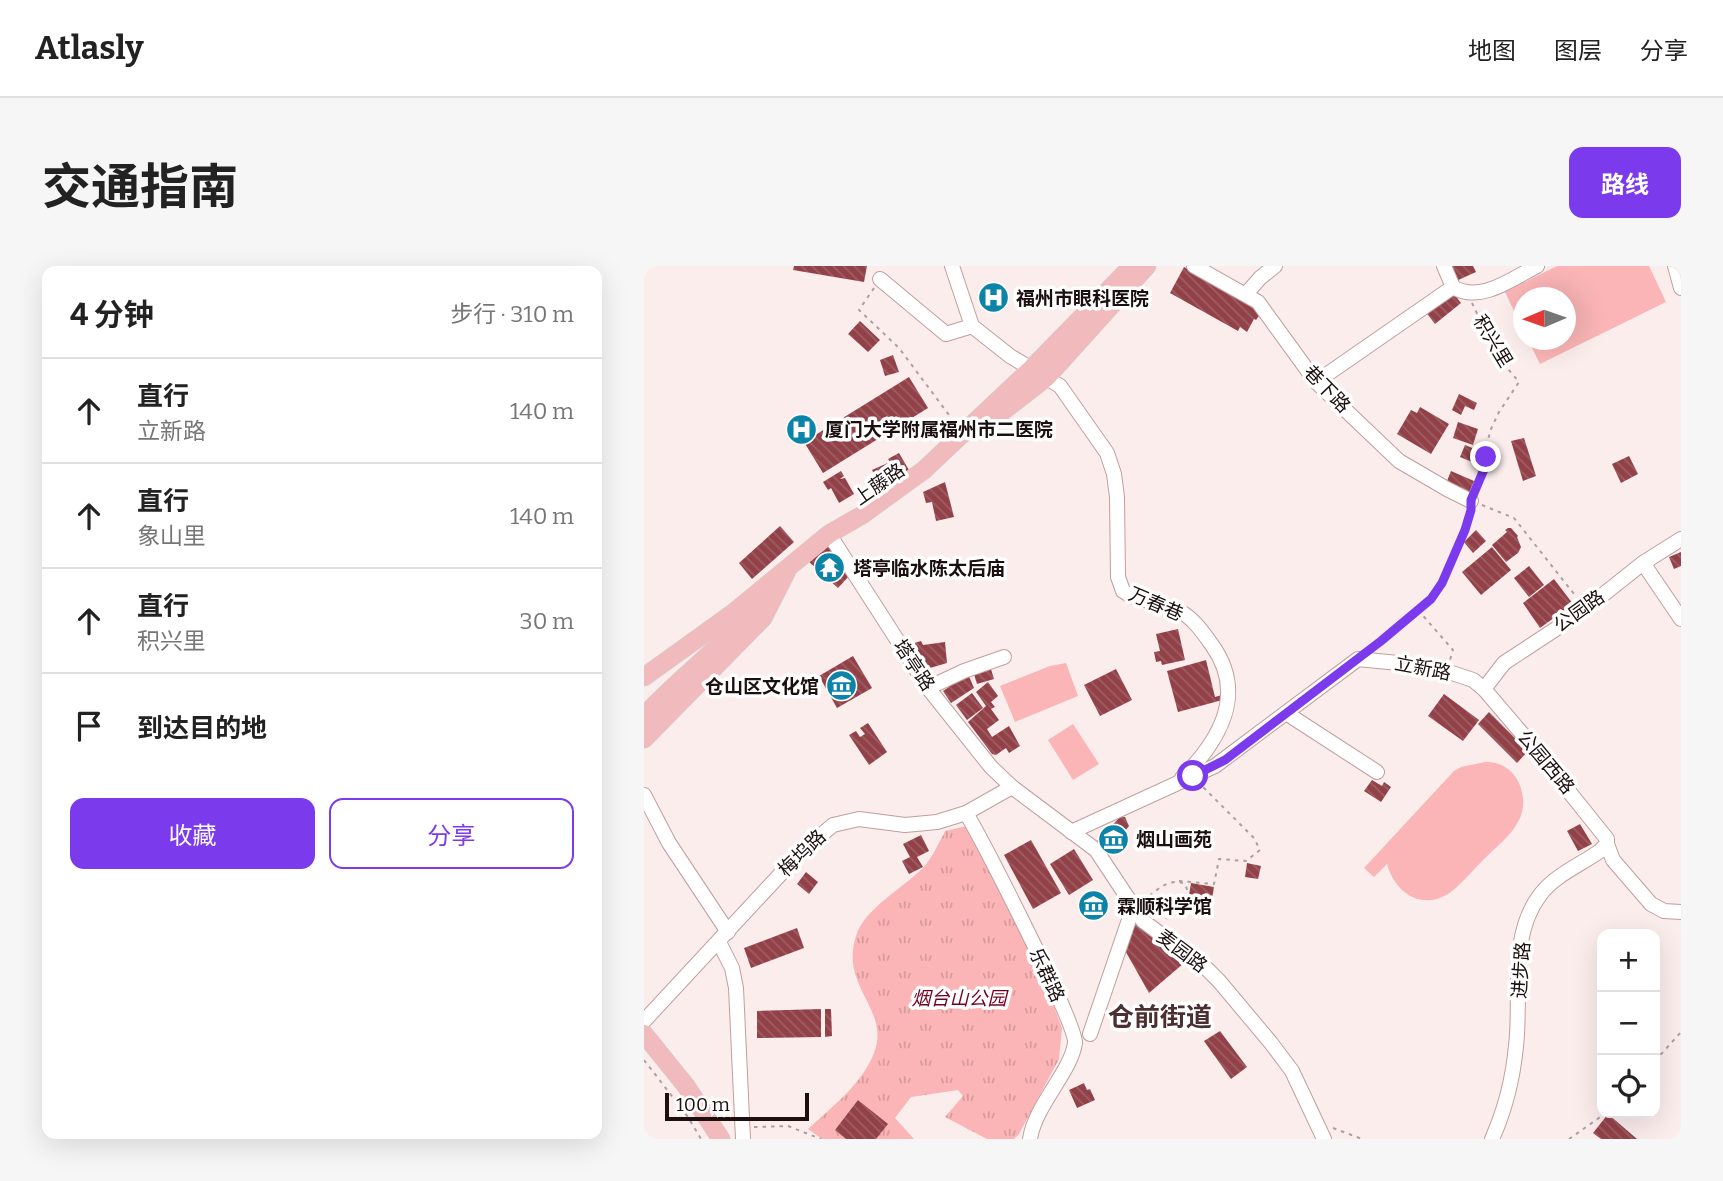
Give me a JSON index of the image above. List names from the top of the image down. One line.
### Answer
{"streets":{"main road":["上藤路"],"street":["积兴里","巷下路","万春巷","公园路","塔亭路","立新路","公园西路","梅坞路","麦园路","进步路","乐群路"]},"crossings":[["积兴里","巷下路"],["上藤路","万春巷"],["上藤路","塔亭路"],["公园路","立新路"],["公园路","公园西路"],["塔亭路","梅坞路"],["塔亭路","麦园路"],["立新路","公园西路"],["公园西路","进步路"],["梅坞路","麦园路"],["梅坞路","乐群路"]],"districts":["仓前街道"],"parks":["烟台山公园"],"places":{"hospital":["福州市眼科医院","厦门大学附属福州市二医院"],"temple":["塔亭临水陈太后庙"],"museum":["仓山区文化馆","烟山画苑","霖顺科学馆"]},"scale_bar":"100 m","north":"left","page":{"header":"Atlasly","nav":["地图","图层","分享"],"title":"交通指南","buttons":["路线",["收藏","分享"]],"heading":["4 分钟","步行 · 310 m"],"list":[["直行","立新路","140 m"],["直行","象山里","140 m"],["直行","积兴里","30 m"],"到达目的地"],"map_buttons":["+","−"],"scale":"100 m"}}
